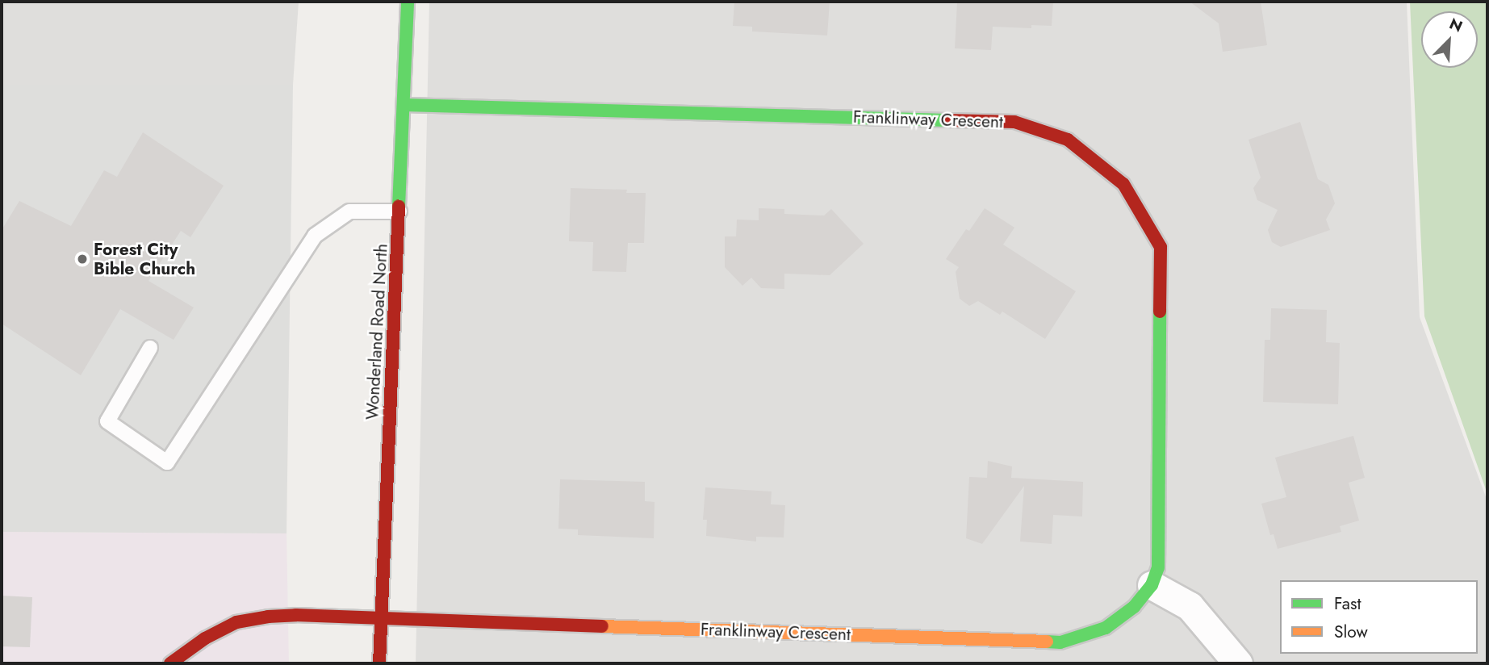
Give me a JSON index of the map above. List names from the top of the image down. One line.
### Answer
{"streets":{"street":["Franklinway Crescent","Wonderland Road North"]},"crossings":[["Franklinway Crescent","Wonderland Road North"]],"places":["Forest City Bible Church"],"legend":["Fast","Slow"],"north":"top right"}
